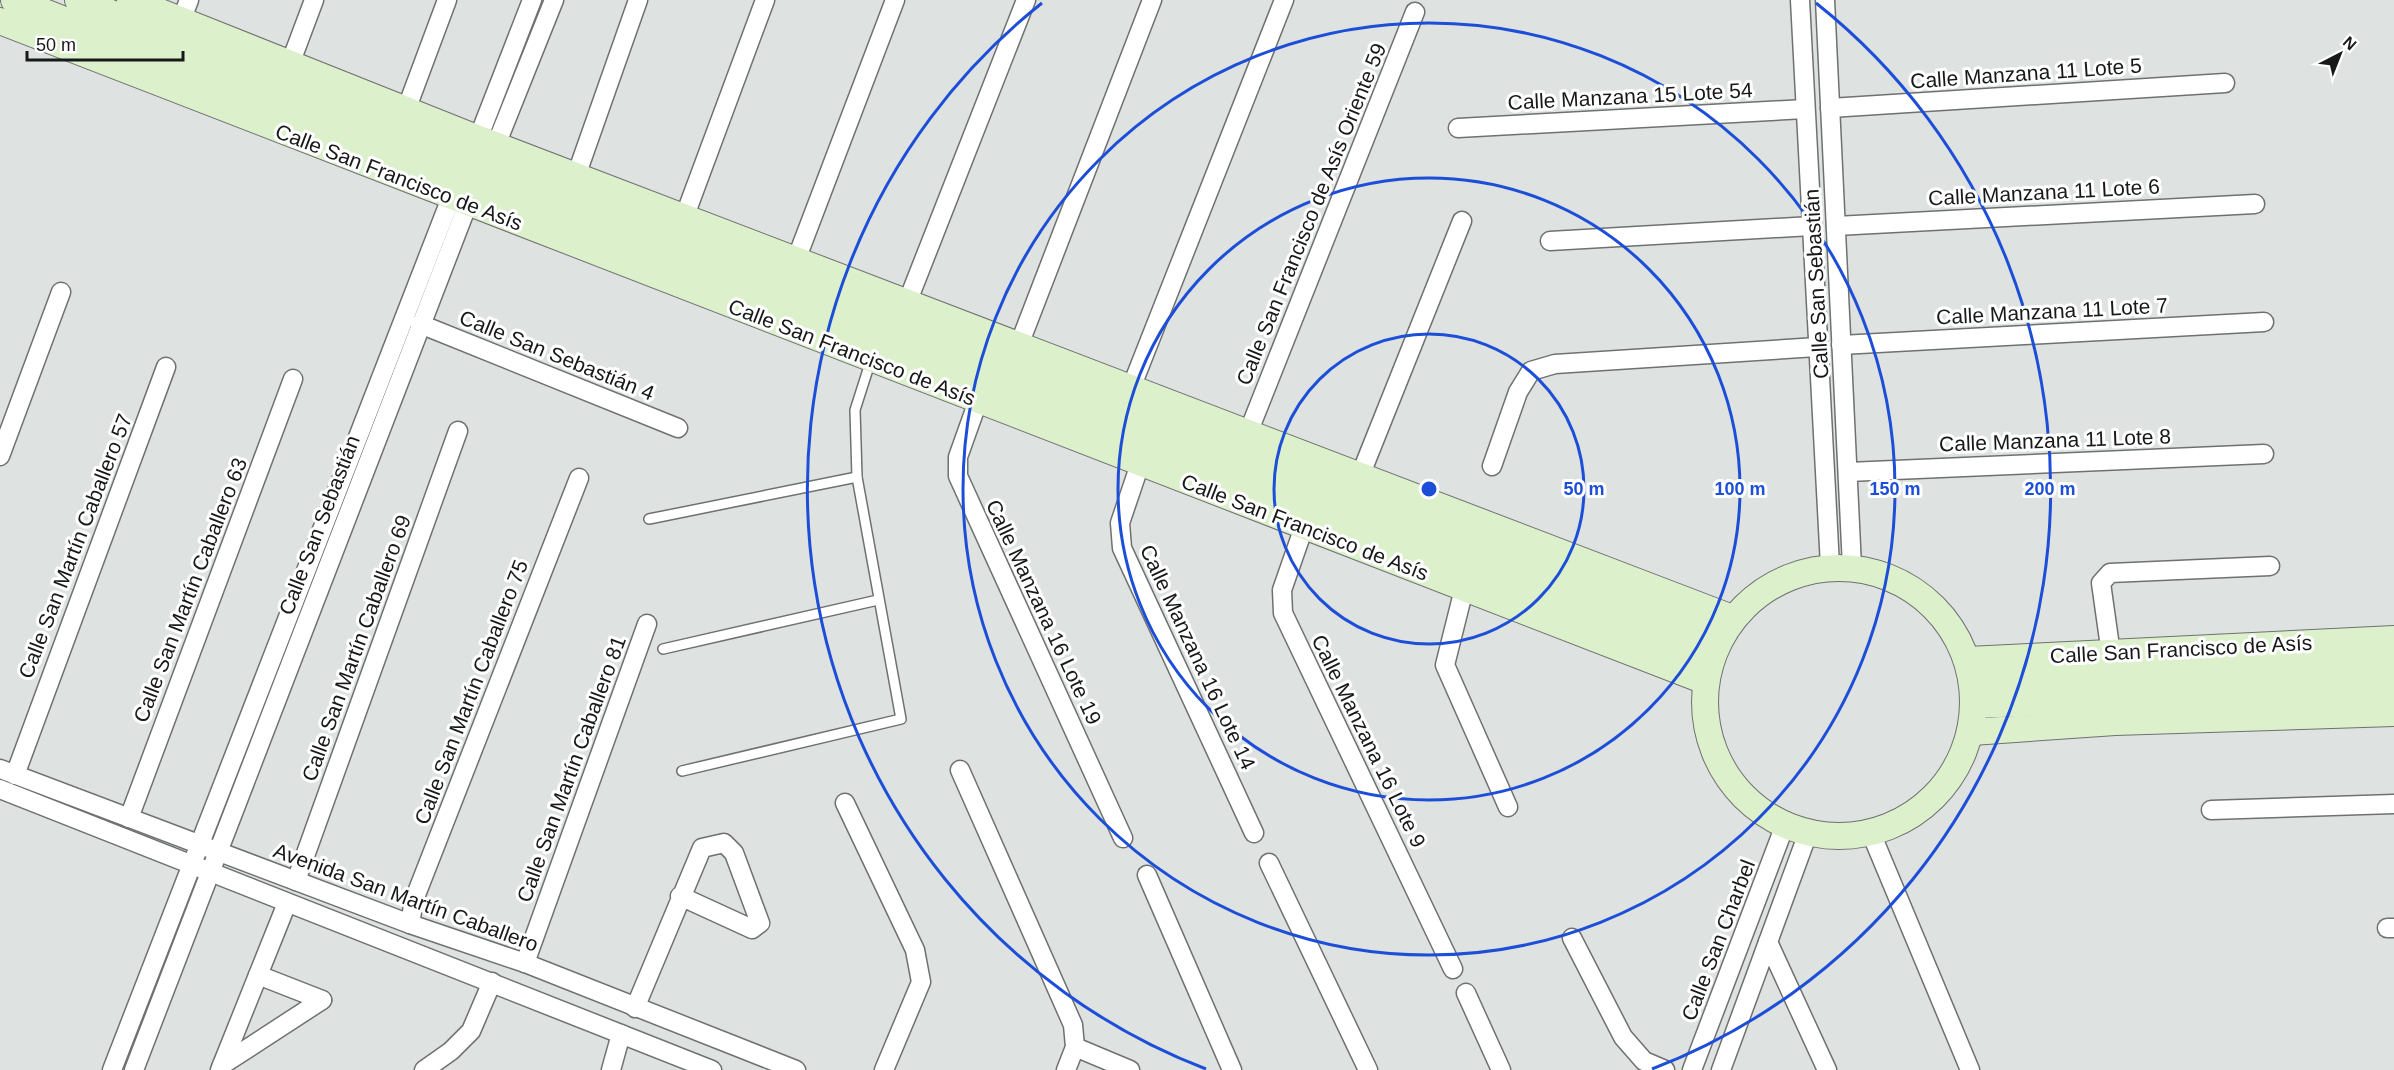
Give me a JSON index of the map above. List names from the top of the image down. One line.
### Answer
{"streets":{"street":["Calle Manzana 11 Lote 5","Calle Manzana 15 Lote 54","Calle San Francisco de Asís","Calle Manzana 11 Lote 6","Calle San Francisco de Asís Oriente 59","Calle San Sebastián","Calle Manzana 11 Lote 7","Calle San Sebastián 4","Calle Manzana 11 Lote 8","Calle San Martín Caballero 57","Calle San Martín Caballero 63","Calle Manzana 16 Lote 19","Calle San Martín Caballero 69","Calle Manzana 16 Lote 14","Calle San Martín Caballero 75","Calle Manzana 16 Lote 9","Calle San Martín Caballero 81","Avenida San Martín Caballero","Calle San Charbel"]},"crossings":[["Calle Manzana 11 Lote 5","Calle San Sebastián"],["Calle Manzana 15 Lote 54","Calle San Sebastián"],["Calle San Francisco de Asís","Calle San Francisco de Asís Oriente 59"],["Calle San Francisco de Asís","Calle San Sebastián"],["Calle San Francisco de Asís","Calle Manzana 16 Lote 19"],["Calle San Francisco de Asís","Calle Manzana 16 Lote 14"],["Calle San Francisco de Asís","Calle Manzana 16 Lote 9"],["Calle Manzana 11 Lote 6","Calle San Sebastián"],["Calle San Sebastián","Calle Manzana 11 Lote 7"],["Calle San Sebastián","Calle San Sebastián 4"],["Calle San Sebastián","Calle Manzana 11 Lote 8"],["Calle San Sebastián","Avenida San Martín Caballero"],["Calle San Martín Caballero 57","Avenida San Martín Caballero"],["Calle San Martín Caballero 63","Avenida San Martín Caballero"],["Calle San Martín Caballero 69","Avenida San Martín Caballero"],["Calle San Martín Caballero 75","Avenida San Martín Caballero"],["Calle San Martín Caballero 81","Avenida San Martín Caballero"]],"scale_bar":"50 m","north":"top right","rings":["50 m","100 m","150 m","200 m"]}
